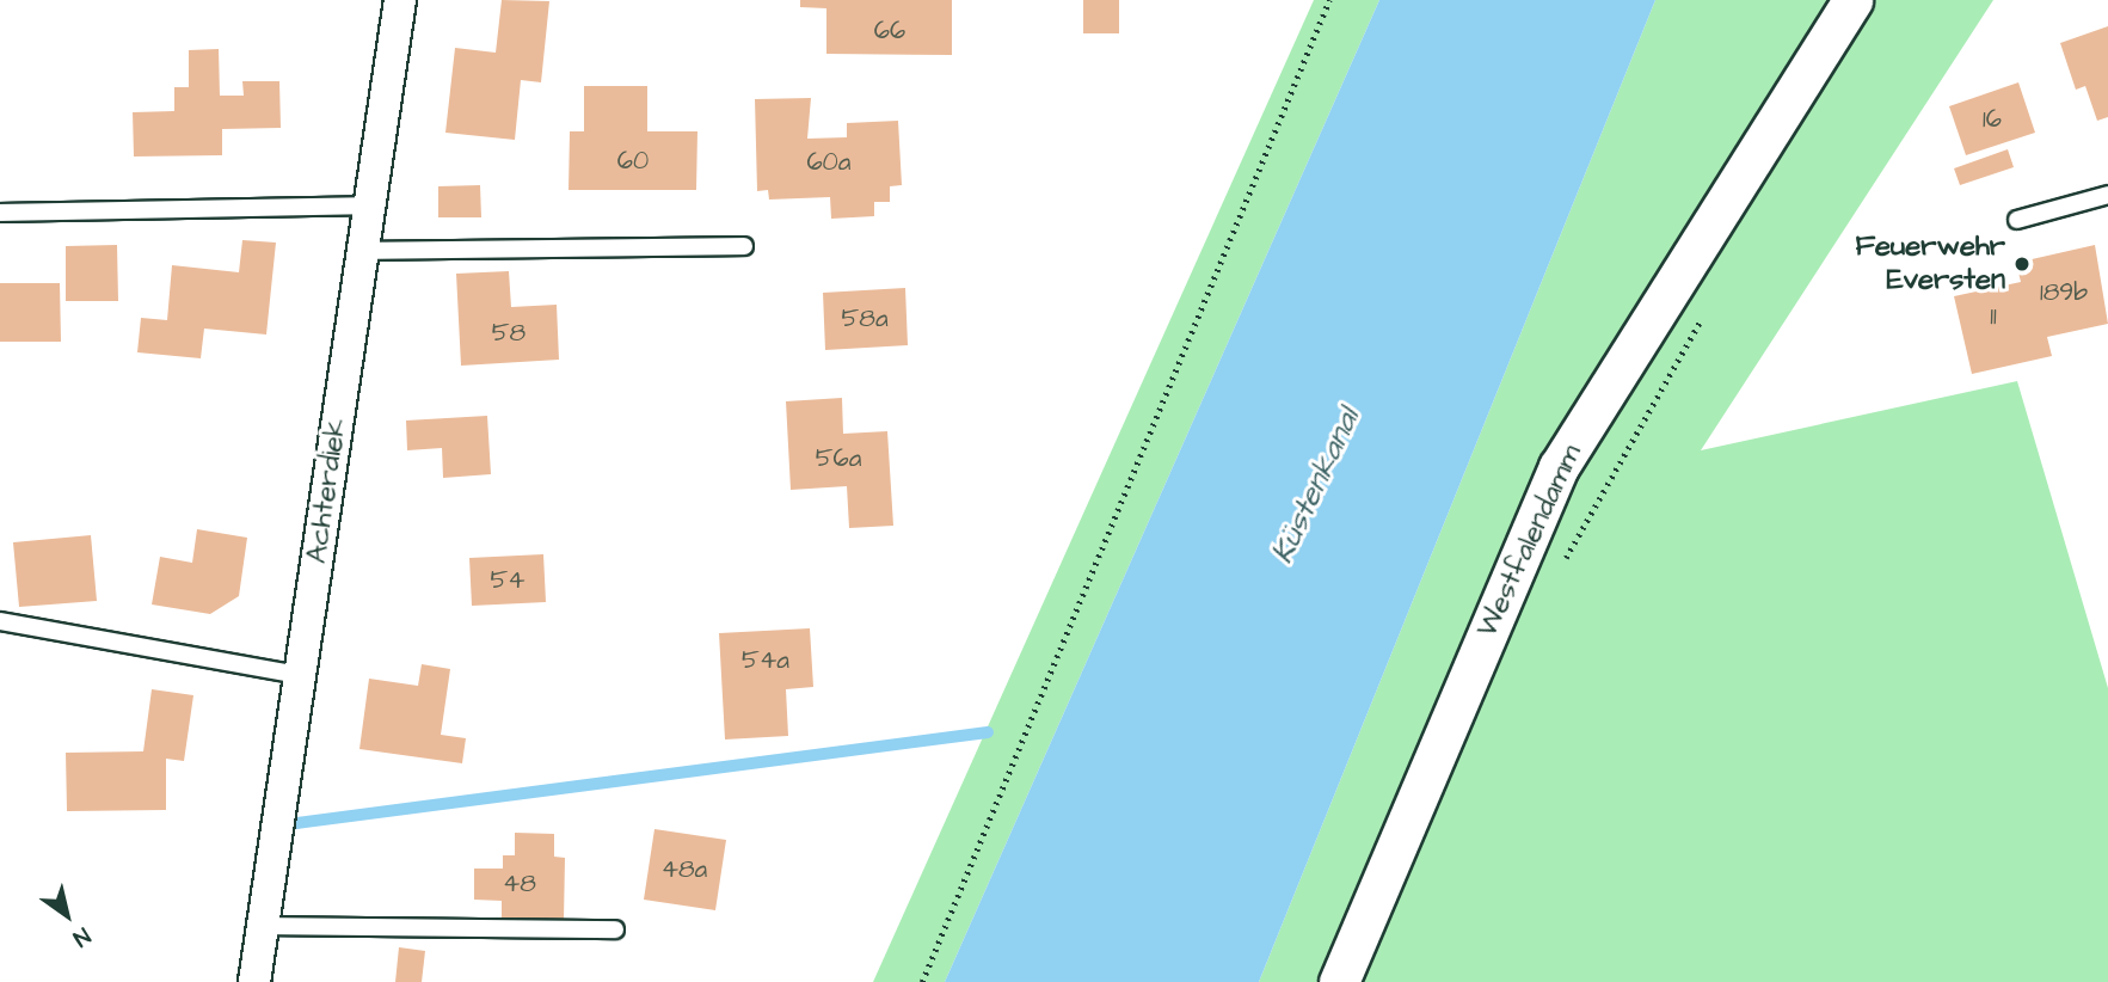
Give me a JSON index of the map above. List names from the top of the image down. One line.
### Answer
{"streets":{"street":["Achterdiek","Westfalendamm"]},"water":["Küstenkanal"],"places":["Feuerwehr Eversten"],"house_numbers":["66","16","60","60a","189b","11","58a","58","56a","54","54a","48a","48"],"north":"bottom right"}
